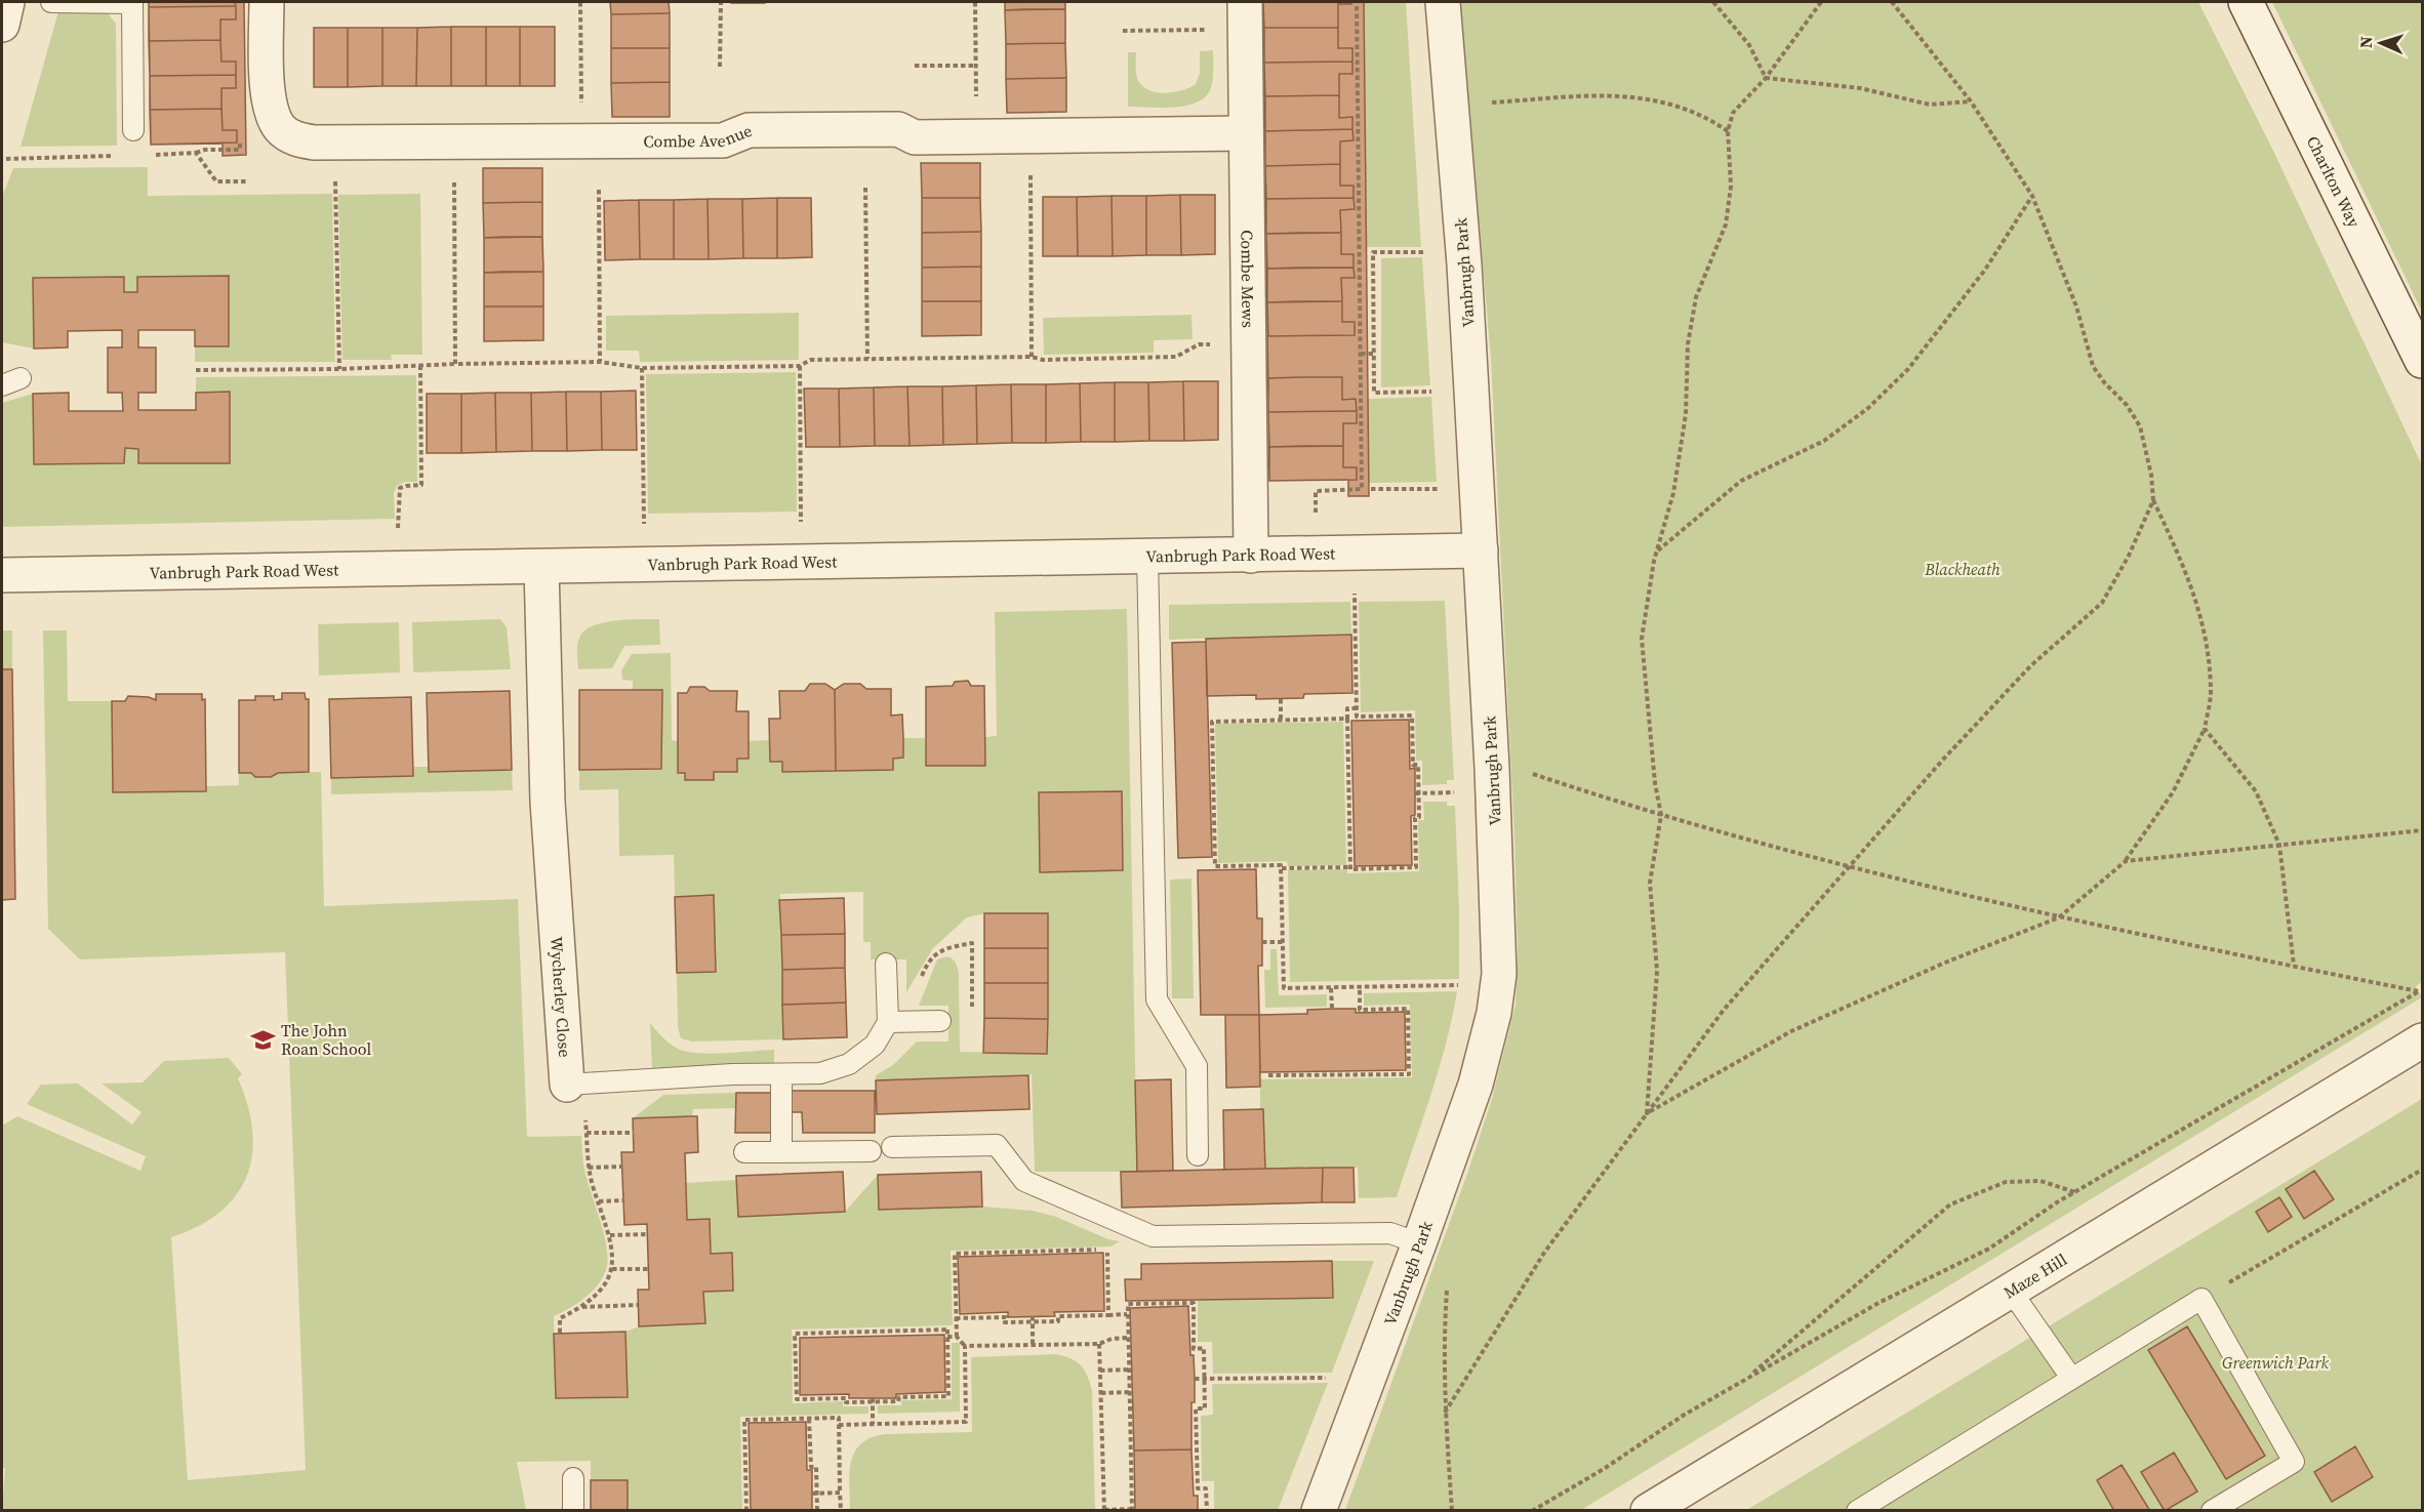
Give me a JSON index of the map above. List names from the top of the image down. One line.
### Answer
{"streets":{"street":["Combe Avenue","Charlton Way","Vanbrugh Park","Combe Mews","Vanbrugh Park Road West","Wycherley Close","Maze Hill"]},"crossings":[["Combe Avenue","Combe Mews"],["Vanbrugh Park","Vanbrugh Park Road West"],["Combe Mews","Vanbrugh Park Road West"],["Vanbrugh Park Road West","Wycherley Close"]],"parks":["Blackheath","Greenwich Park"],"places":{"school or university":["The John Roan School"]},"north":"left"}
